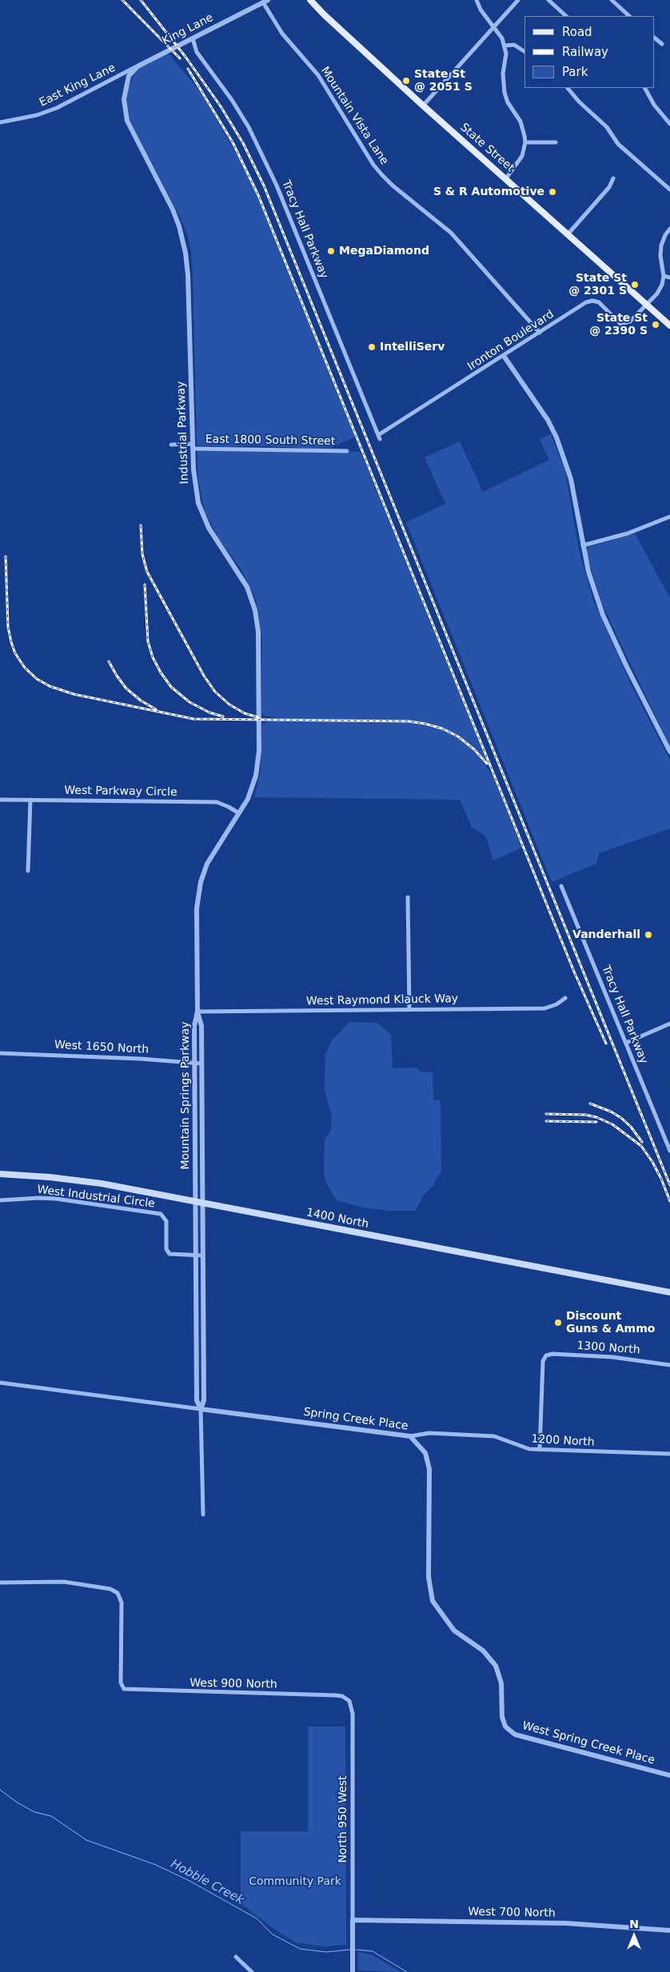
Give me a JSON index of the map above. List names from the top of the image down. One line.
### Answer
{"streets":{"main road":["State Street","1400 North"],"street":["King Lane","East King Lane","Mountain Vista Lane","Tracy Hall Parkway","Ironton Boulevard","Industrial Parkway","East 1800 South Street","West Parkway Circle","West Raymond Klauck Way","West 1650 North","Mountain Springs Parkway","West Industrial Circle","1300 North","Spring Creek Place","1200 North","West 900 North","West Spring Creek Place","North 950 West","West 700 North"]},"crossings":[["King Lane","East King Lane"],["King Lane","Mountain Vista Lane"],["King Lane","Tracy Hall Parkway"],["King Lane","Industrial Parkway"],["East King Lane","Industrial Parkway"],["Mountain Vista Lane","Ironton Boulevard"],["State Street","Ironton Boulevard"],["Tracy Hall Parkway","Ironton Boulevard"],["Industrial Parkway","East 1800 South Street"],["Industrial Parkway","West Parkway Circle"],["Industrial Parkway","West Raymond Klauck Way"],["Industrial Parkway","Mountain Springs Parkway"],["West Raymond Klauck Way","Mountain Springs Parkway"],["West 1650 North","Mountain Springs Parkway"],["Mountain Springs Parkway","West Industrial Circle"],["Mountain Springs Parkway","1400 North"],["Mountain Springs Parkway","Spring Creek Place"],["1300 North","1200 North"],["Spring Creek Place","1200 North"],["Spring Creek Place","West Spring Creek Place"],["West 900 North","North 950 West"],["North 950 West","West 700 North"]],"water":["Hobble Creek"],"parks":["Community Park"],"places":["State St @ 2051 S","S & R Automotive","MegaDiamond","State St @ 2301 S","State St @ 2390 S","IntelliServ","Vanderhall","Discount Guns & Ammo"],"legend":["Road","Railway","Park"],"north":"top"}
